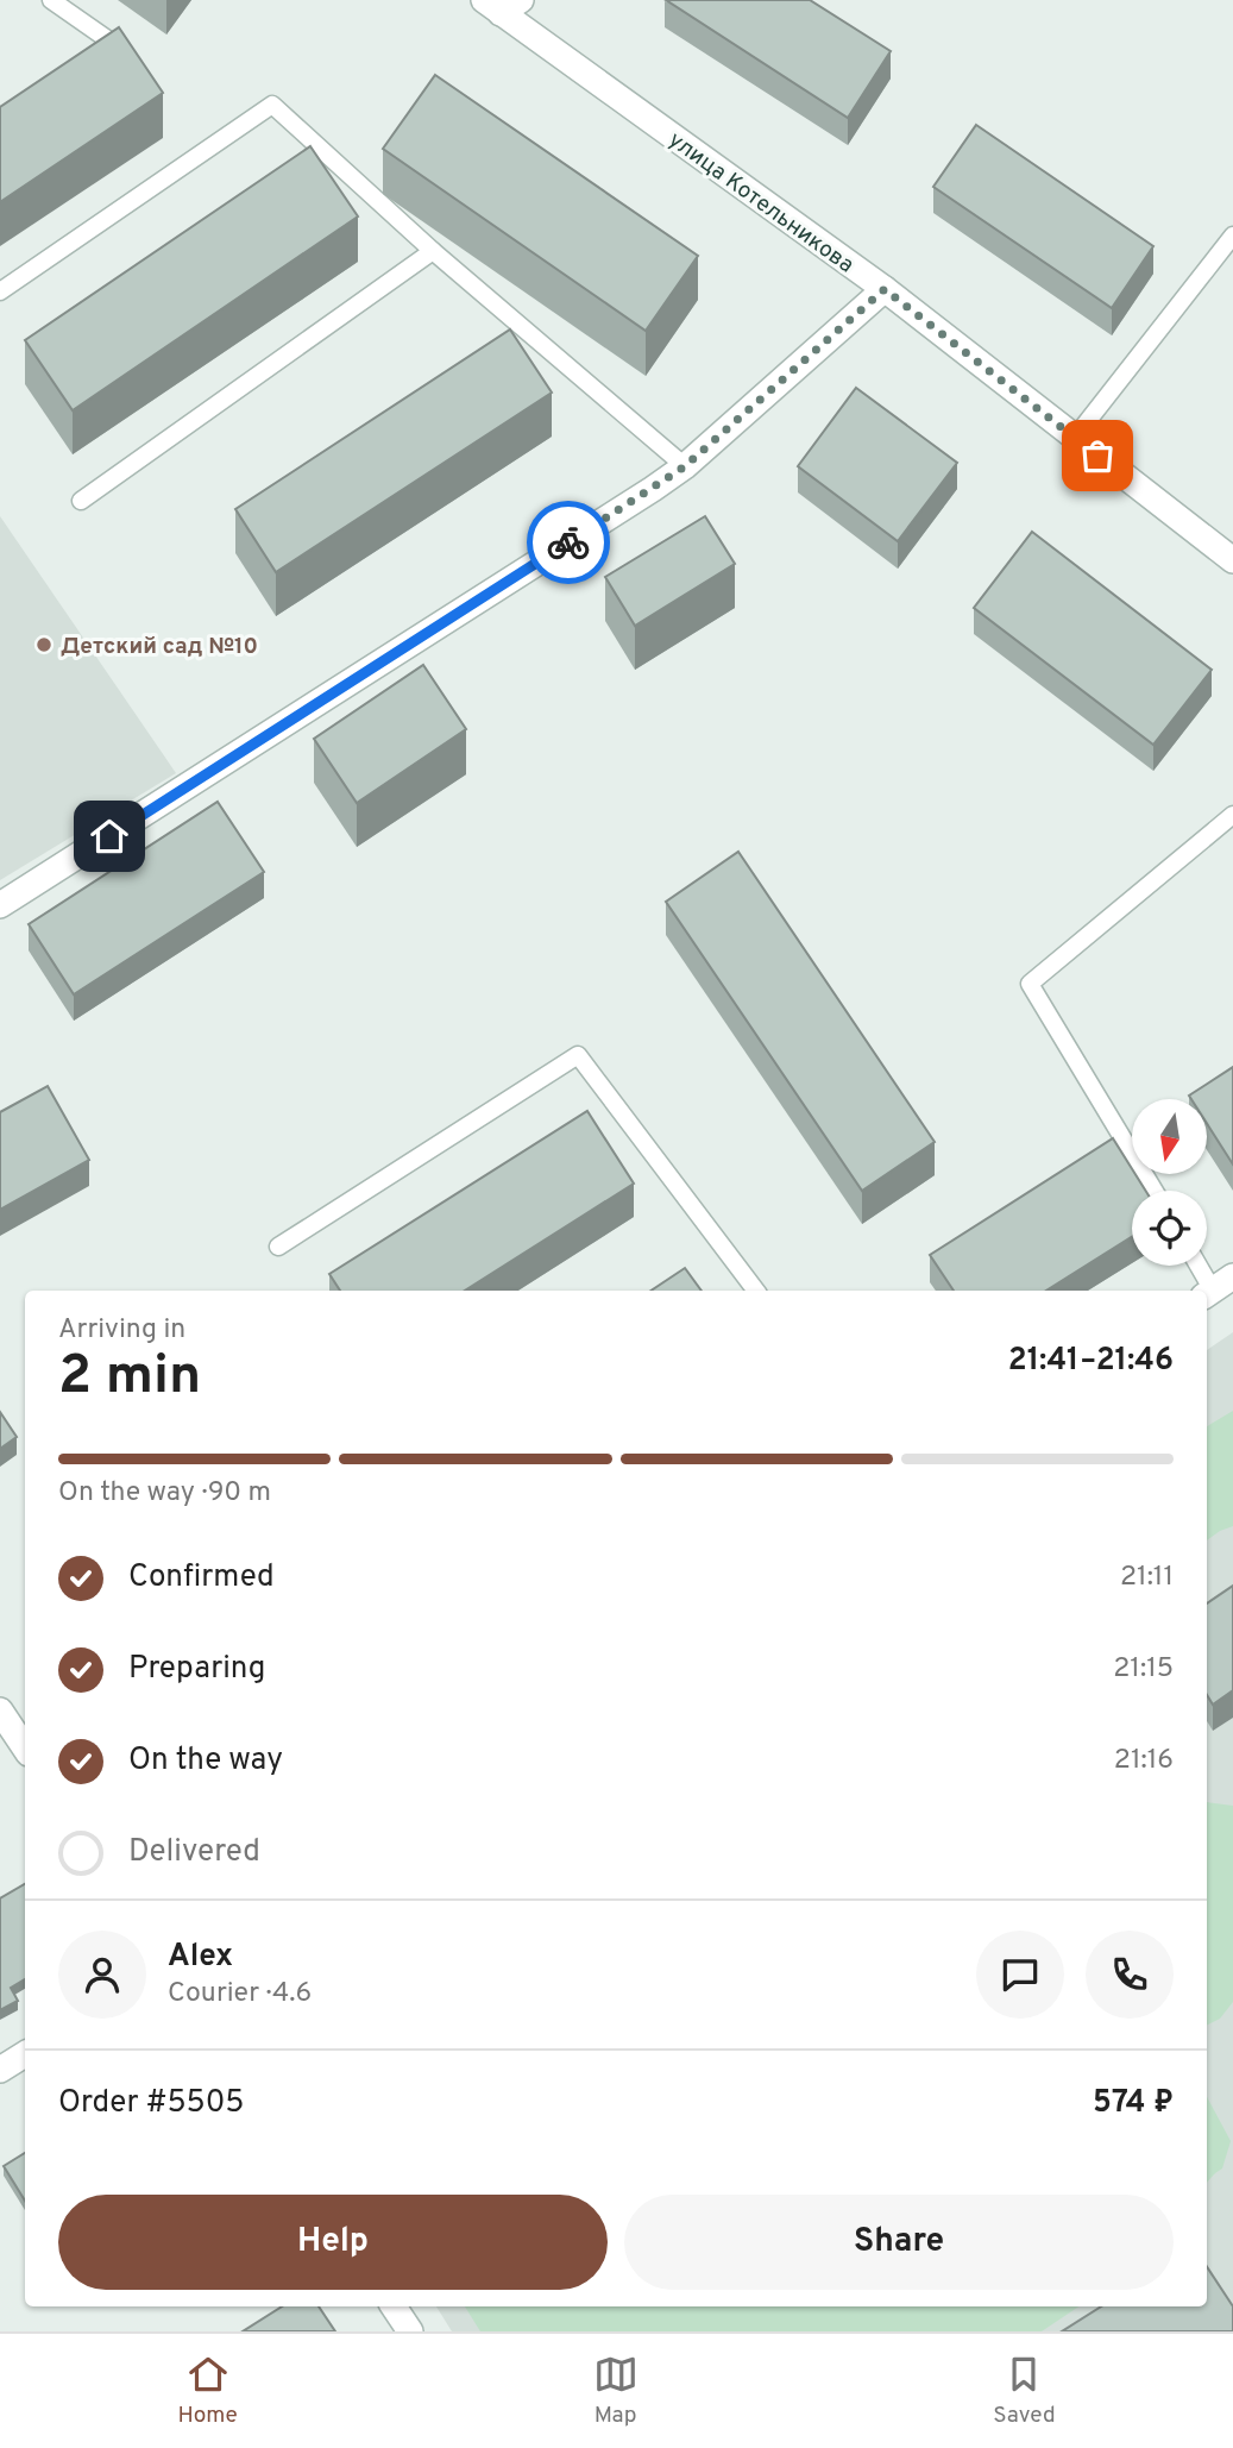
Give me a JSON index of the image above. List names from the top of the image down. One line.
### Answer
{"streets":{"street":["улица Котельникова"]},"places":["Детский сад №10"],"north":"bottom","page":{"heading":["2 min","Arriving in","21:41–21:46"],"panel":["Alex","Courier · 4.6","Order #5505","574 ₽"],"bar":"On the way · 90 m","list":[["Confirmed","21:11"],["Preparing","21:15"],["On the way","21:16"],"Delivered"],"buttons":["Help","Share"],"tabs":["Home","Map","Saved"]}}
